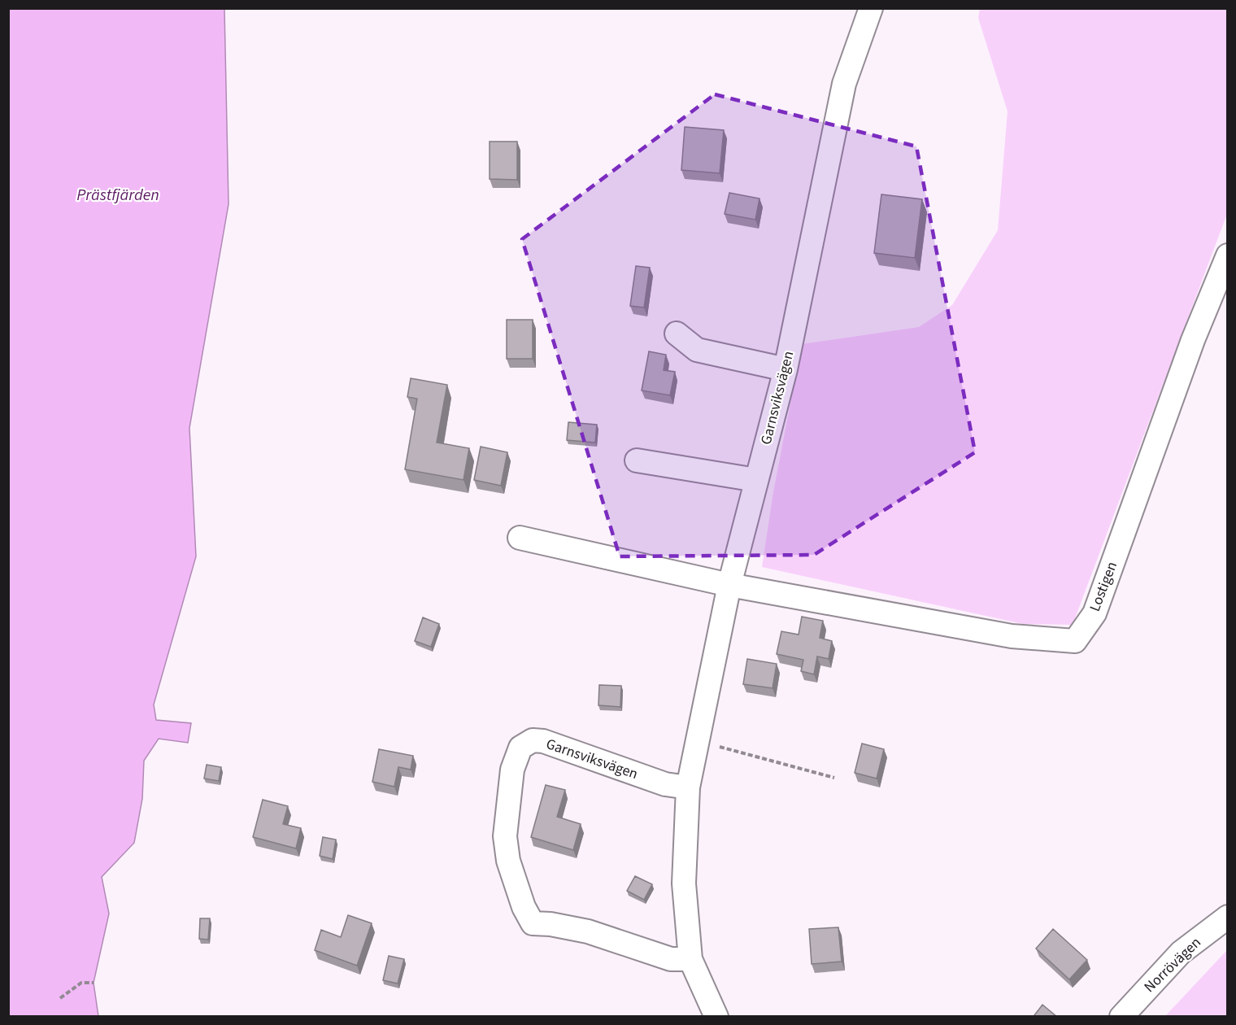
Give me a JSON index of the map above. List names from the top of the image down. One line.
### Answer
{"streets":{"street":["Garnsviksvägen","Lostigen","Norrövägen"]},"crossings":[["Garnsviksvägen","Lostigen"]],"water":["Prästfjärden"]}
